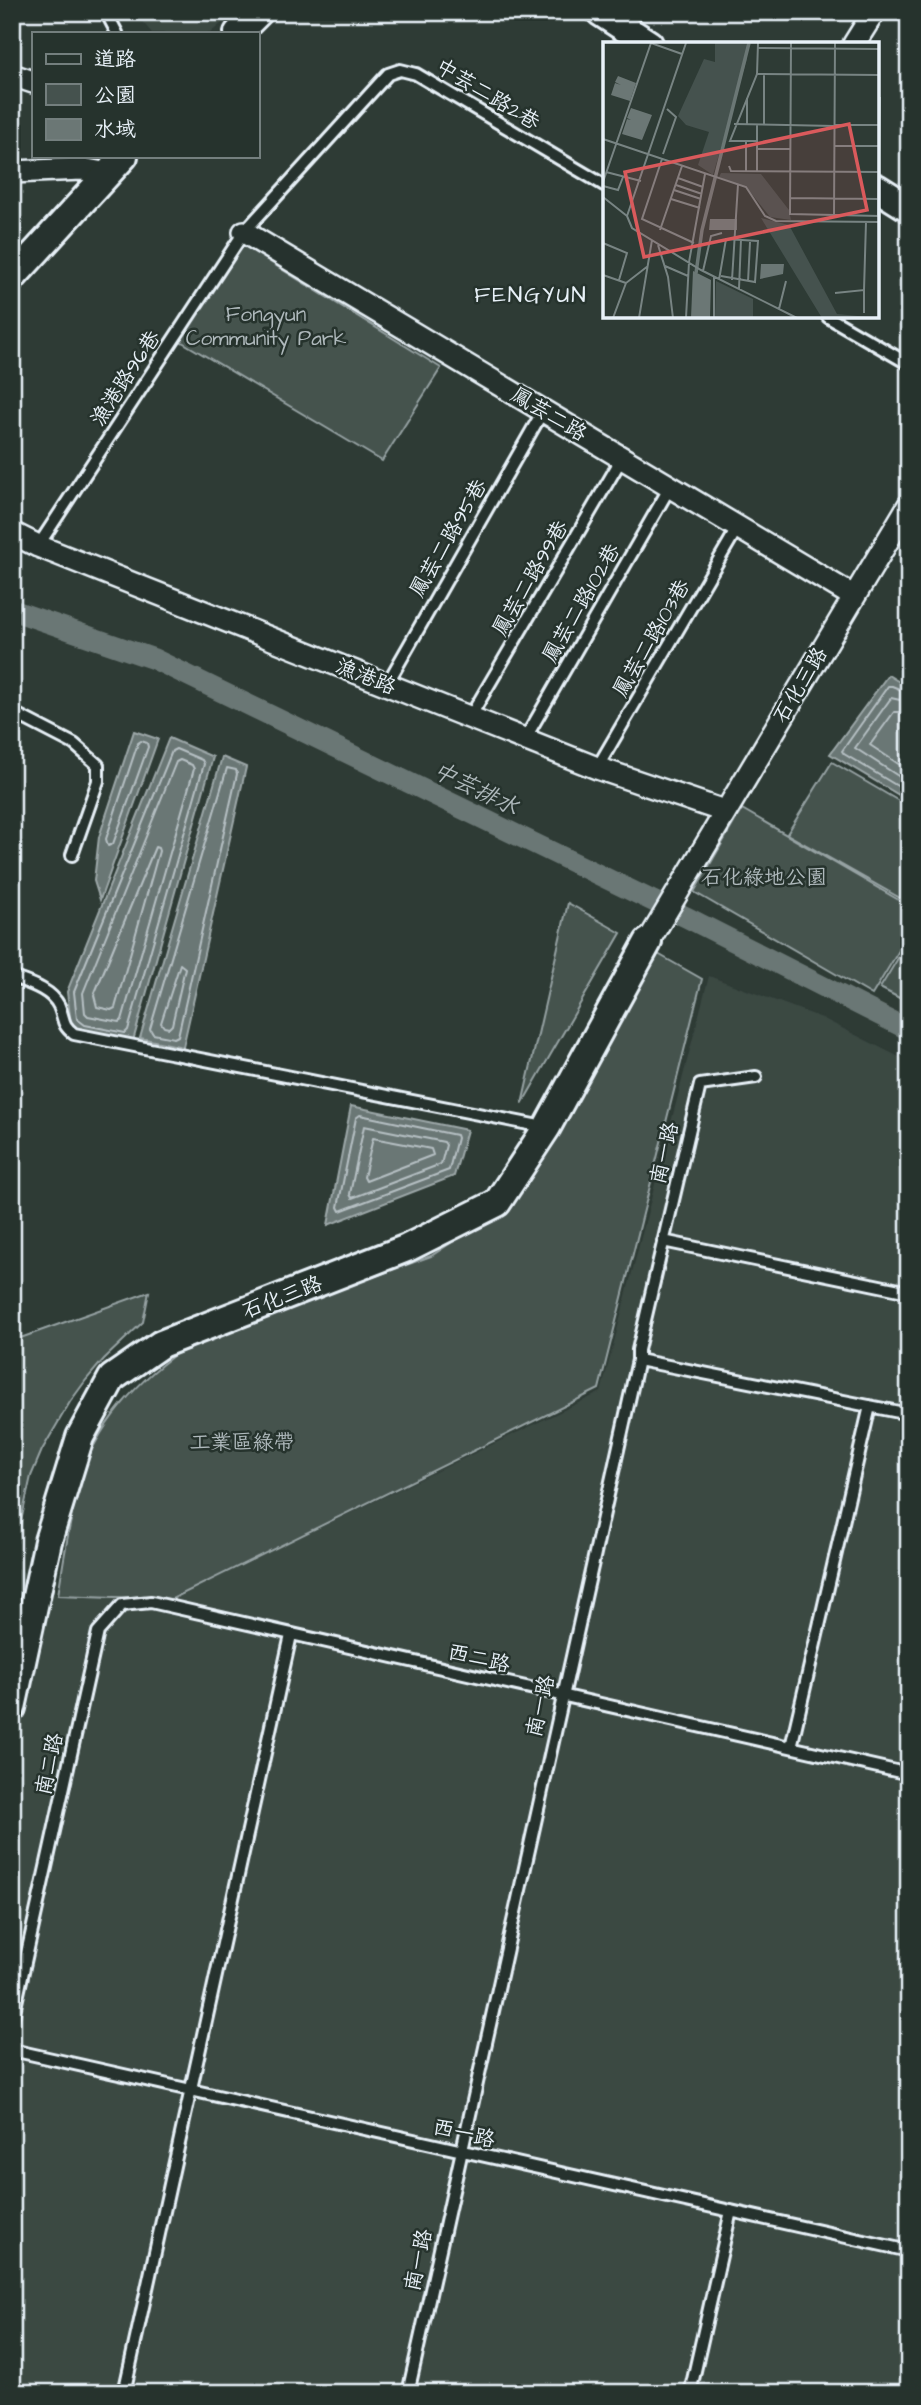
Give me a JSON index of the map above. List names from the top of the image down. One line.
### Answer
{"streets":{"street":["鳳芸二路","漁港路","石化三路"],"lane":["中芸二路2巷","漁港路96巷","鳳芸二路95巷","鳳芸二路99巷","鳳芸二路102巷","鳳芸二路103巷","南一路","西二路","南二路","西一路"]},"crossings":[["中芸二路2巷","漁港路96巷"],["中芸二路2巷","鳳芸二路"],["漁港路96巷","鳳芸二路"],["漁港路96巷","漁港路"],["鳳芸二路","鳳芸二路95巷"],["鳳芸二路","鳳芸二路99巷"],["鳳芸二路","鳳芸二路102巷"],["鳳芸二路","鳳芸二路103巷"],["鳳芸二路","石化三路"],["鳳芸二路95巷","漁港路"],["鳳芸二路99巷","漁港路"],["鳳芸二路102巷","漁港路"],["鳳芸二路103巷","漁港路"],["漁港路","石化三路"],["南一路","西二路"],["南一路","西一路"],["西二路","南二路"]],"districts":["FENGYUN"],"water":["中芸排水"],"parks":["Fongyun Community Park","石化綠地公園","工業區綠帶"],"legend":["道路","公園","水域"]}
